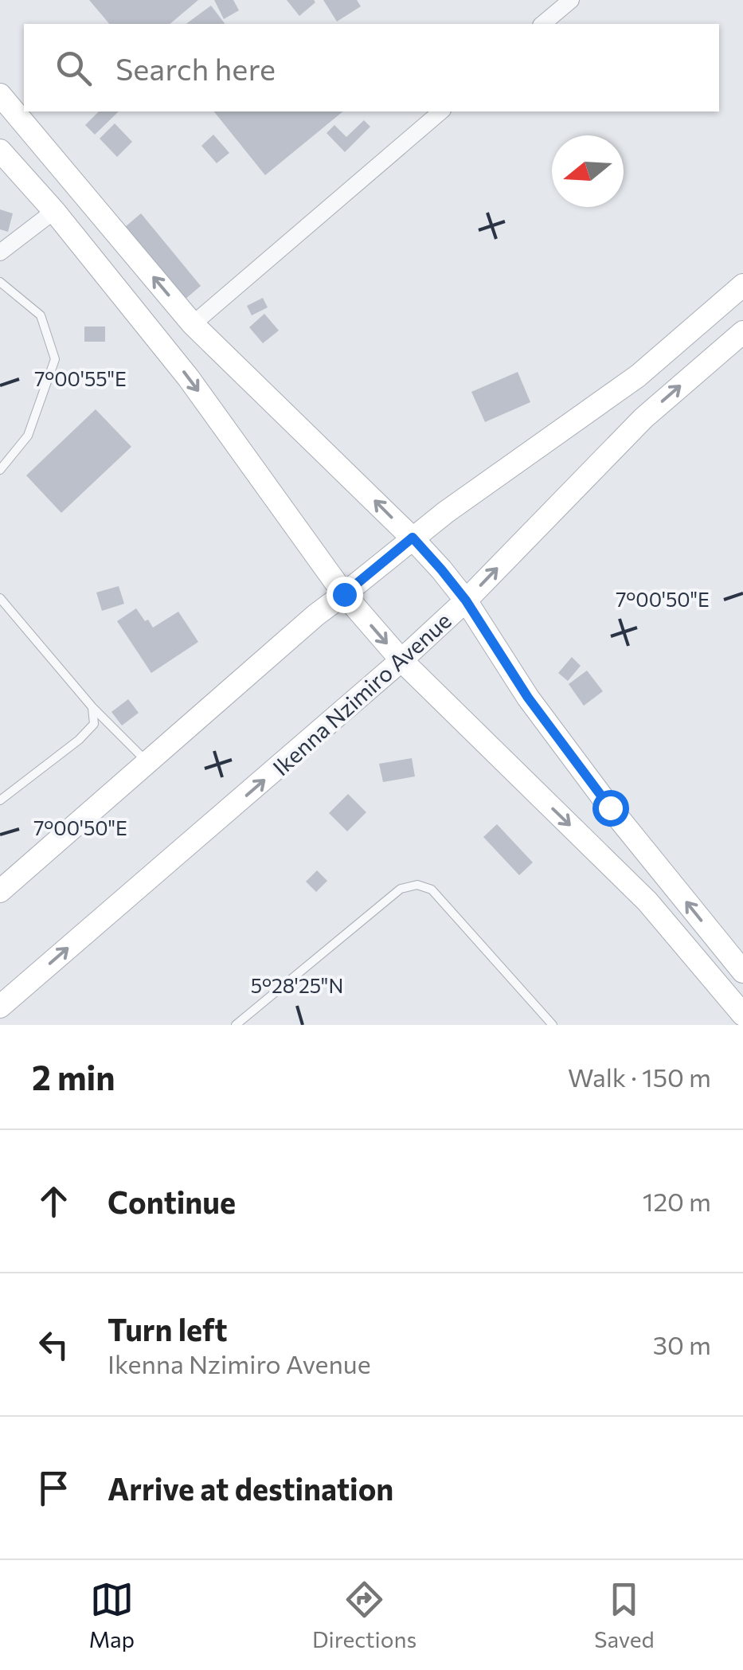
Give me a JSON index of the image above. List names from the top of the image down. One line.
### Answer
{"streets":{"street":["Ikenna Nzimiro Avenue"]},"north":"left","page":{"search":"Search here","heading":["2 min","Walk · 150 m"],"list":[["Continue","120 m"],["Turn left","Ikenna Nzimiro Avenue","30 m"],"Arrive at destination"],"nav":["Map","Directions","Saved"]},"coordinates":["7°00'55\"E","7°00'50\"E","5°28'25\"N"]}
